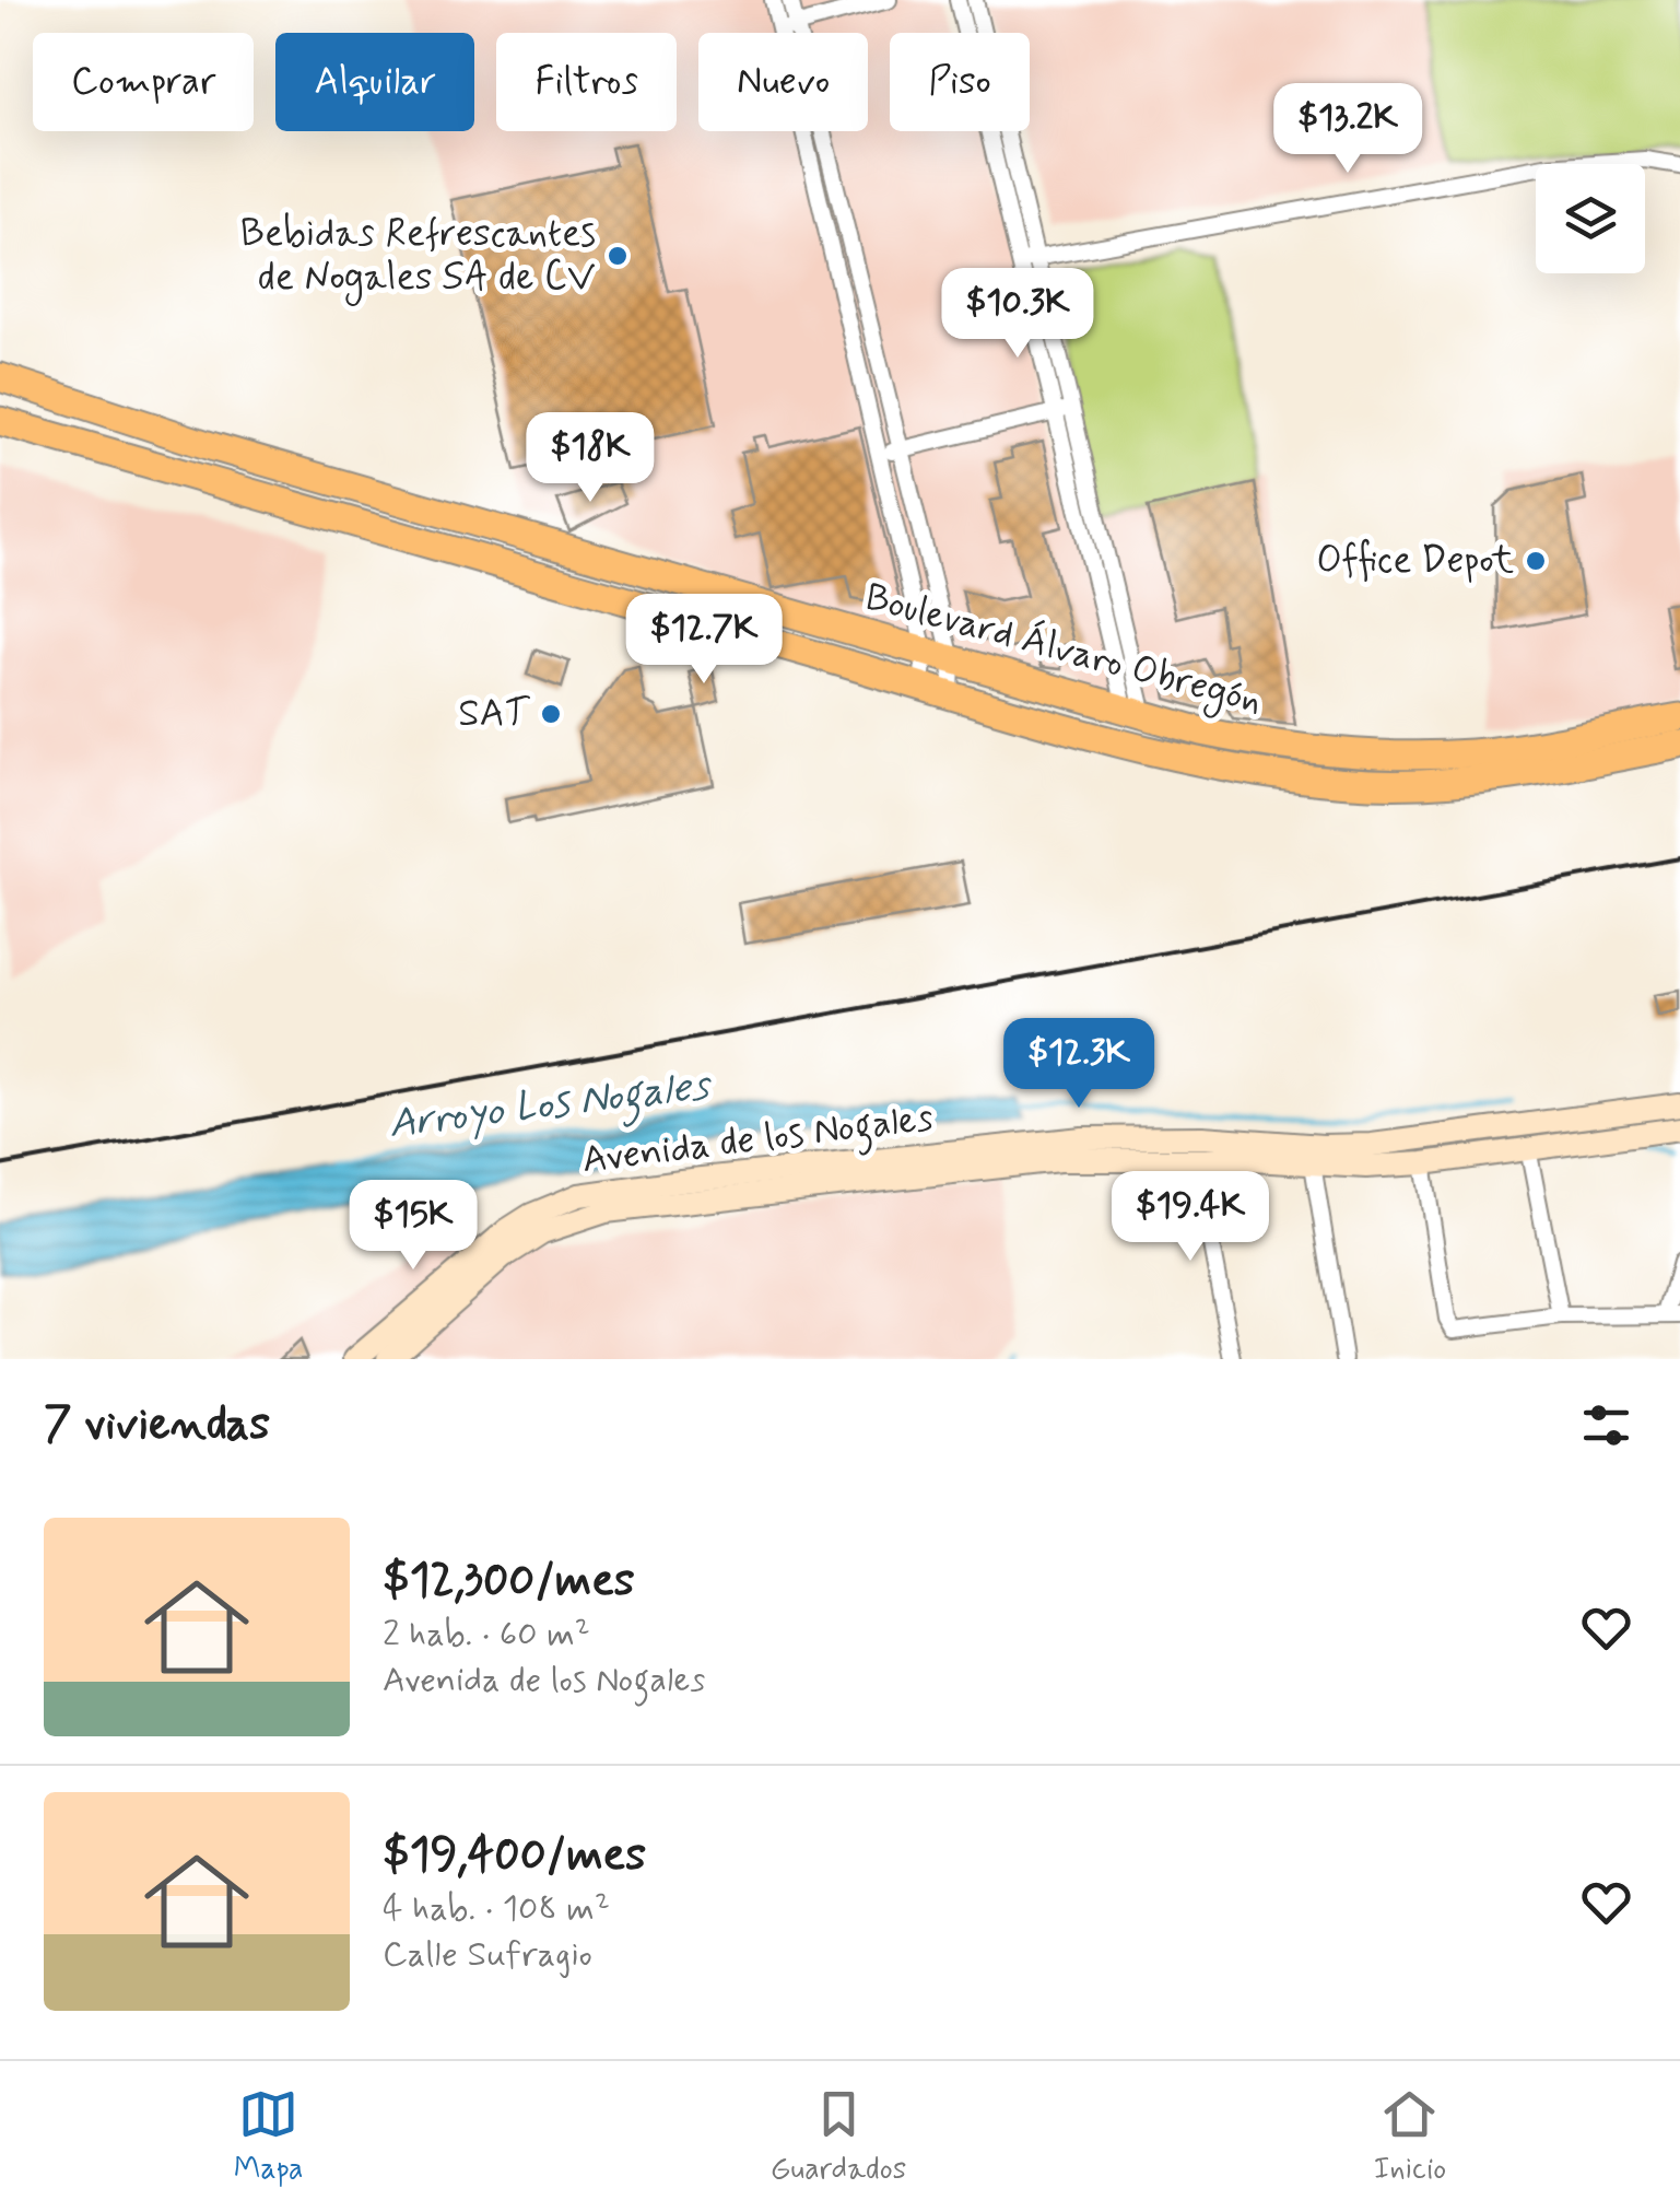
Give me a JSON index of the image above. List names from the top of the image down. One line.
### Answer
{"streets":{"highway":["Boulevard Álvaro Obregón"],"main road":["Avenida de los Nogales"]},"water":["Arroyo Los Nogales"],"places":["Bebidas Refrescantes de Nogales SA de CV","Office Depot","SAT"],"page":{"chip":["Comprar","Alquilar","Filtros","Nuevo","Piso"],"price":["$13.2K","$10.3K","$18K","$12.7K","$12.3K","$19.4K","$15K"],"heading":"7 viviendas","list":[{"name":"$12,300/mes","note":"2 hab. · 60 m² · Avenida de los Nogales"},{"name":"$19,400/mes","note":"4 hab. · 108 m² · Calle Sufragio"}],"tabs":["Mapa","Guardados","Inicio"]}}
